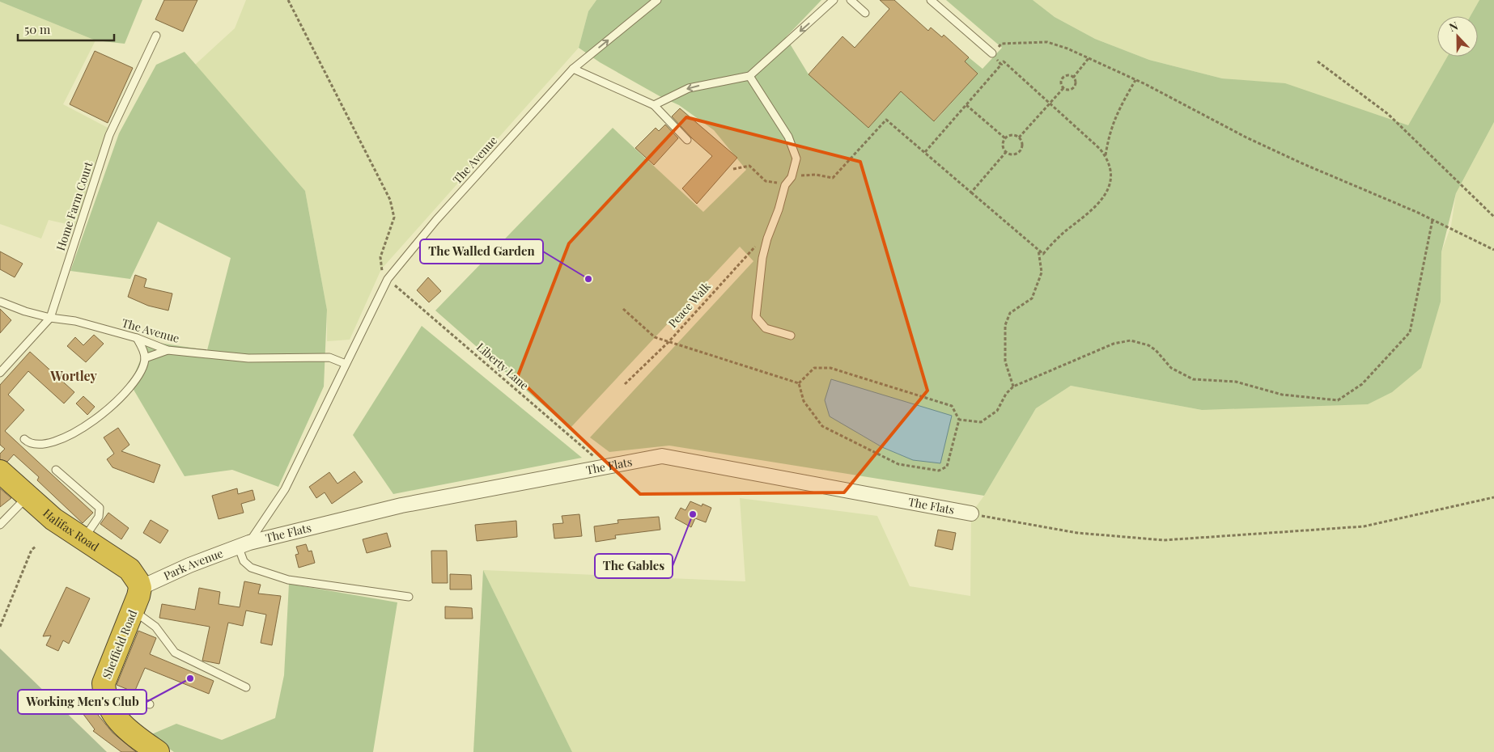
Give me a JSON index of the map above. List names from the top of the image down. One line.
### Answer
{"streets":{"highway":["Halifax Road","Sheffield Road"],"street":["The Flats","Park Avenue"],"lane":["The Avenue","Home Farm Court"],"path":["Peace Walk","Liberty Lane"]},"crossings":[["The Avenue","Home Farm Court"],["The Avenue","Liberty Lane"],["The Avenue","The Flats"],["The Avenue","Park Avenue"],["Liberty Lane","The Flats"],["The Flats","Park Avenue"],["Halifax Road","Park Avenue"],["Halifax Road","Sheffield Road"],["Park Avenue","Sheffield Road"]],"districts":["Wortley"],"places":["The Walled Garden","The Gables","Working Men's Club"],"scale_bar":"50 m","north":"top"}
